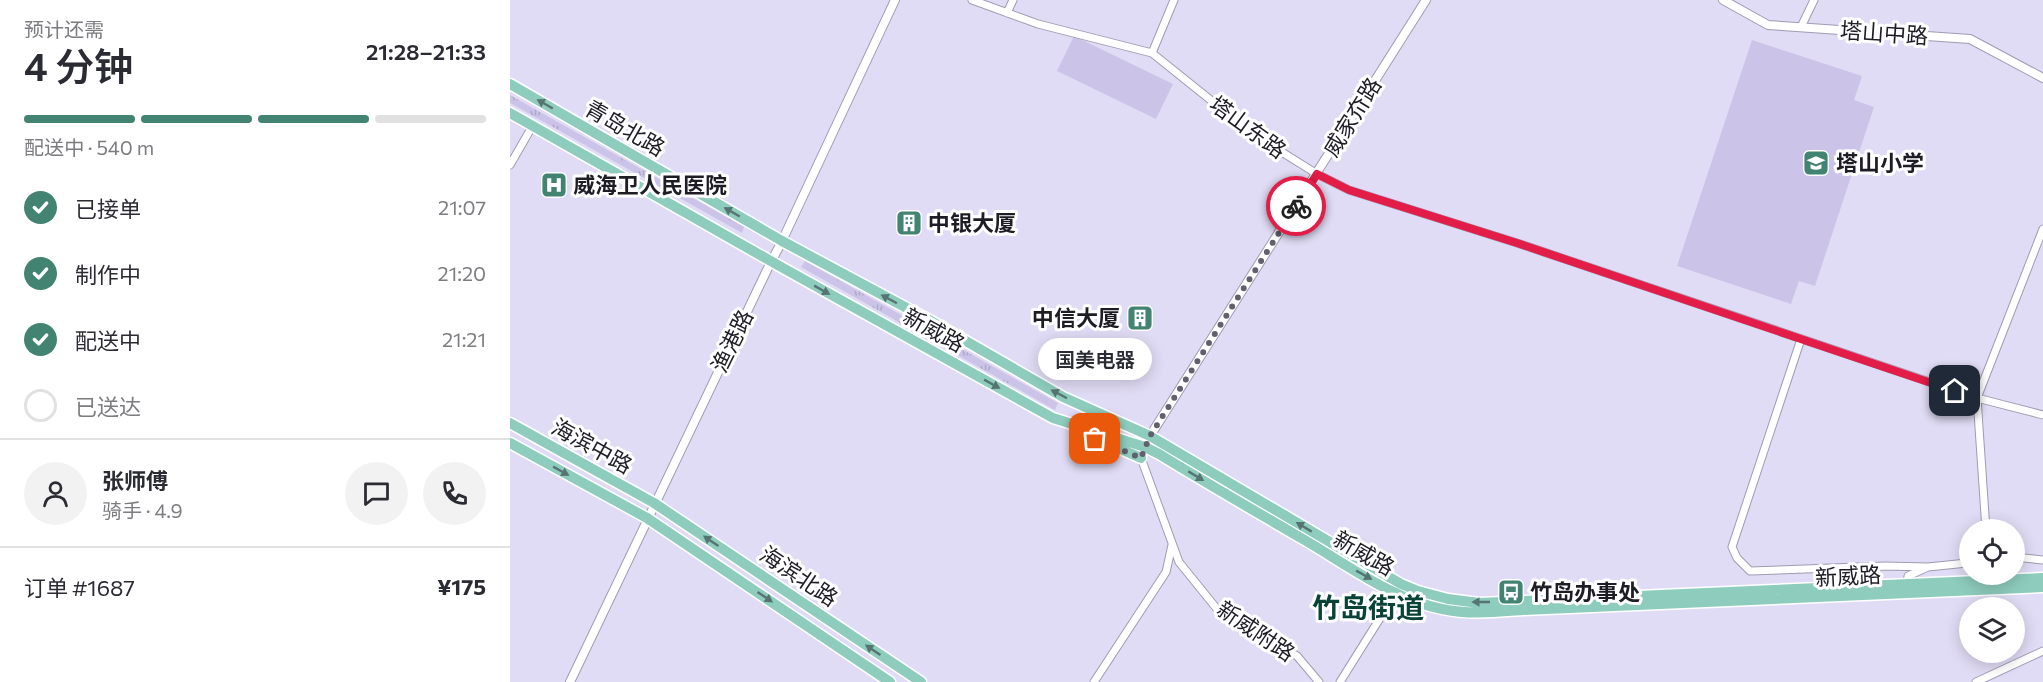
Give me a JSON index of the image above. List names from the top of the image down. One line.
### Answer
{"streets":{"main road":["青岛北路","新威路","海滨中路","海滨北路"],"street":["塔山中路","威家夼路","塔山东路","渔港路","新威附路"]},"crossings":[["威家夼路","塔山东路"],["威家夼路","新威路"],["威家夼路","新威附路"],["青岛北路","新威路"],["青岛北路","渔港路"],["新威路","渔港路"],["新威路","新威附路"],["渔港路","海滨中路"],["渔港路","海滨北路"],["海滨中路","海滨北路"]],"districts":["竹岛街道"],"places":{"school or university":["塔山小学"],"hospital":["威海卫人民医院"],"building":["中银大厦","中信大厦"],"other":["国美电器"],"bus stop":["竹岛办事处"]},"page":{"heading":["4 分钟","预计还需","21:28–21:33"],"panel":["张师傅","骑手 · 4.9","订单 #1687","¥175"],"bar":"配送中 · 540 m","list":[["已接单","21:07"],["制作中","21:20"],["配送中","21:21"],"已送达"],"bubble":"国美电器"}}
